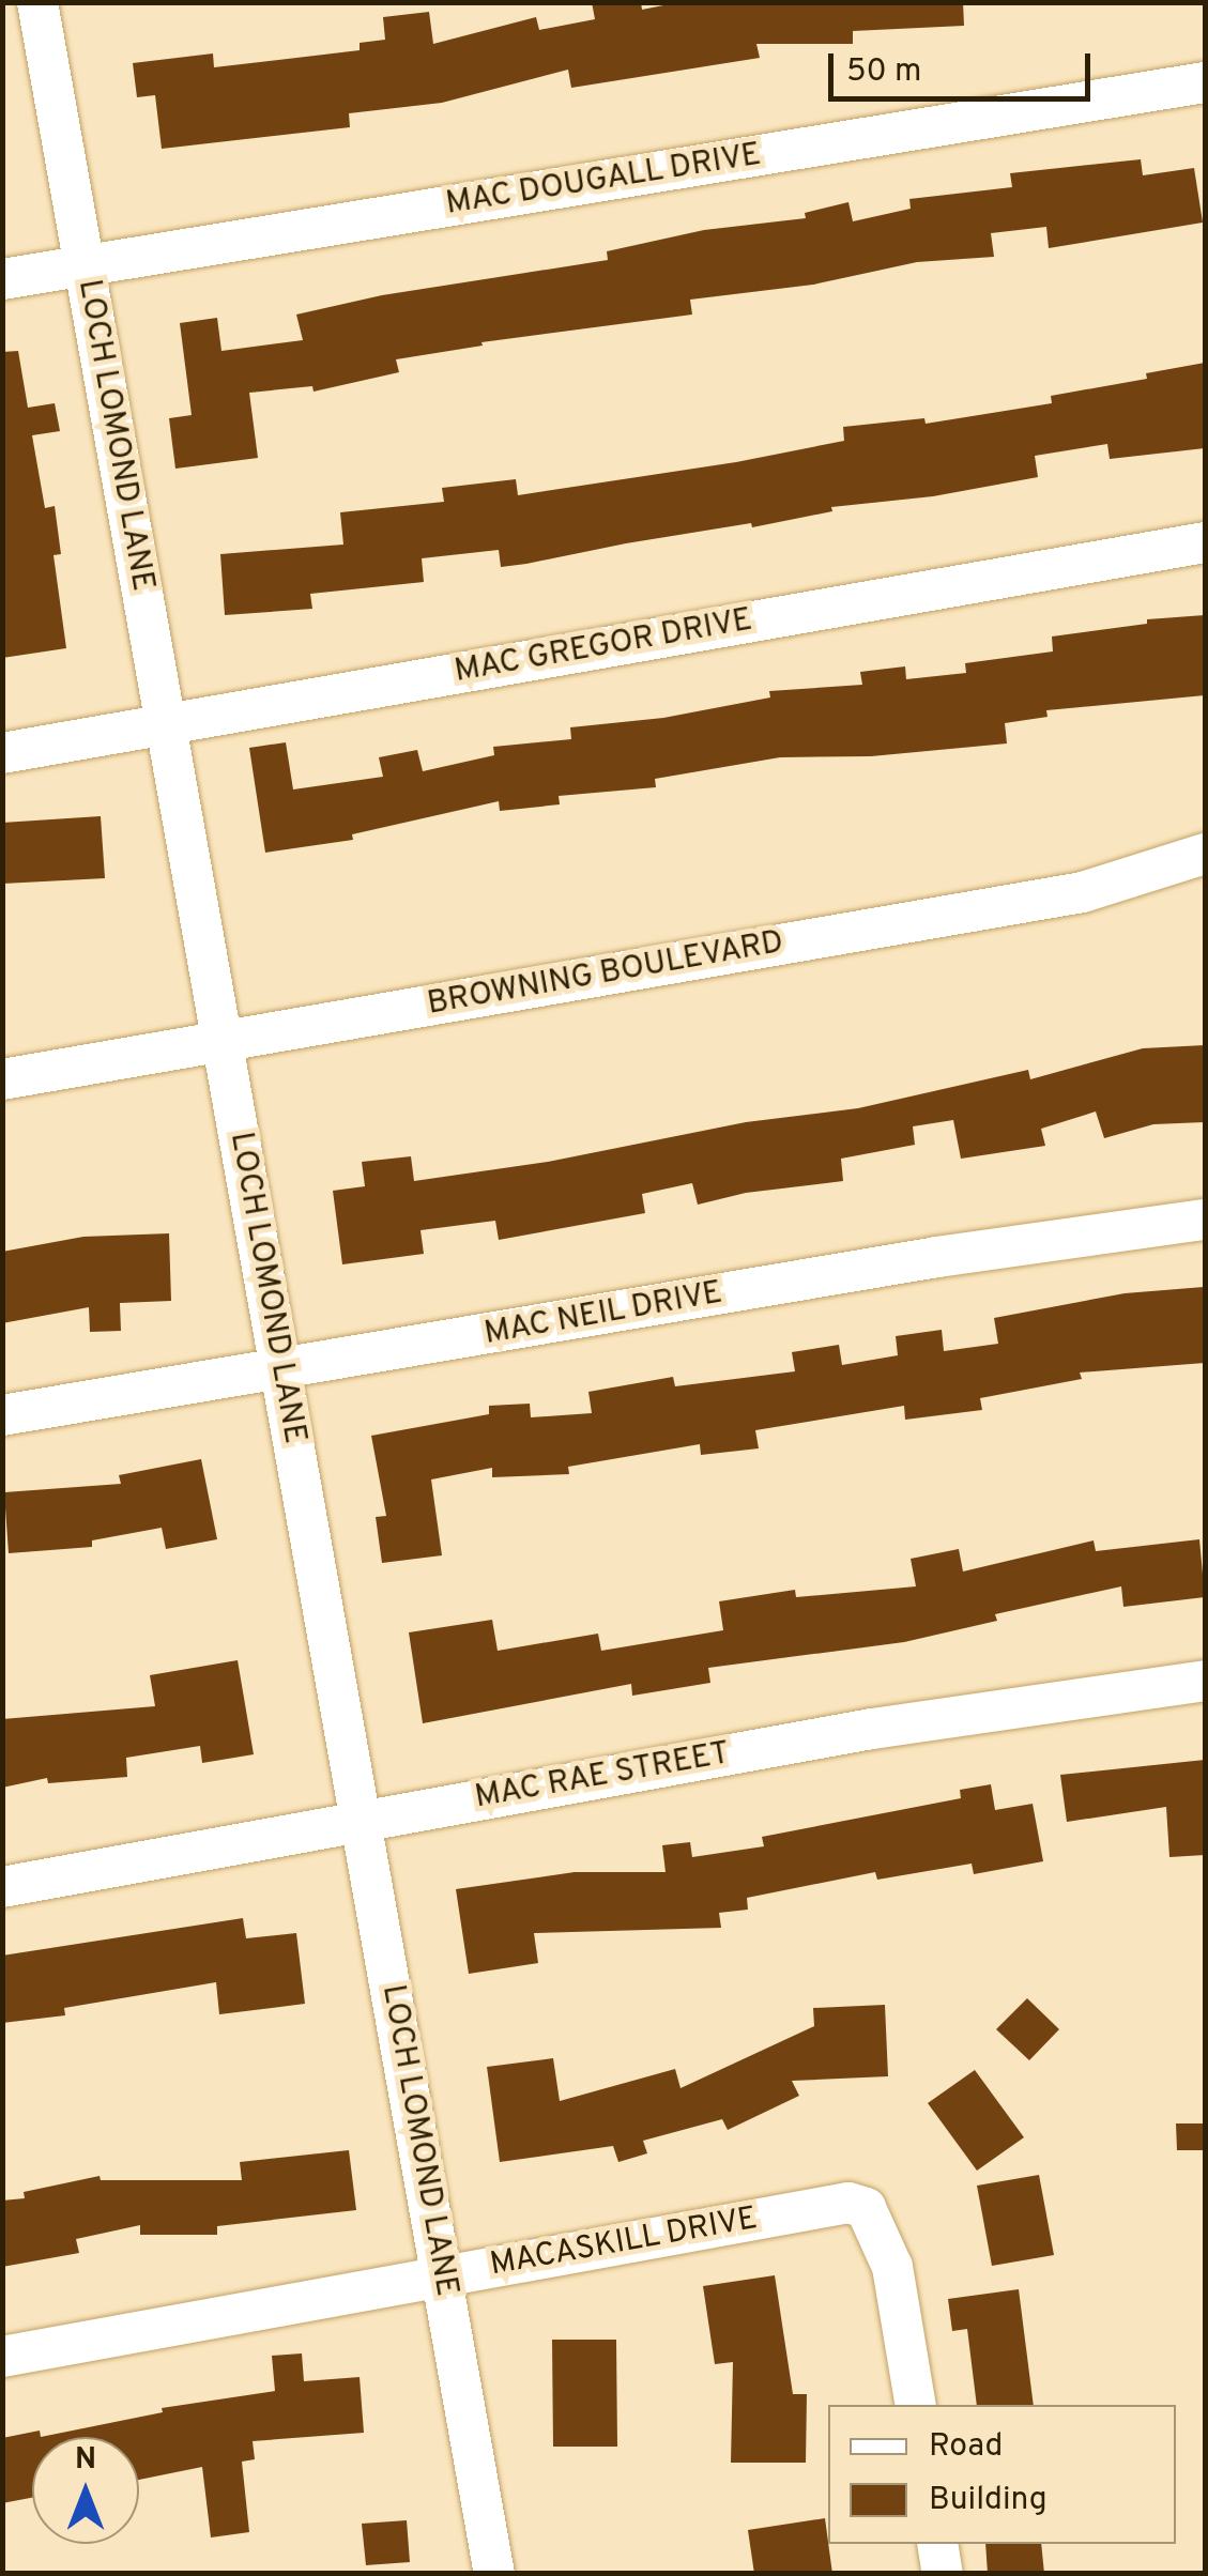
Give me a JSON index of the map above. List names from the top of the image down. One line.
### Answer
{"streets":{"street":["MAC DOUGALL DRIVE","LOCH LOMOND LANE","MAC GREGOR DRIVE","BROWNING BOULEVARD","MAC NEIL DRIVE","MAC RAE STREET","MACASKILL DRIVE"]},"crossings":[["MAC DOUGALL DRIVE","LOCH LOMOND LANE"],["LOCH LOMOND LANE","MAC GREGOR DRIVE"],["LOCH LOMOND LANE","BROWNING BOULEVARD"],["LOCH LOMOND LANE","MAC NEIL DRIVE"],["LOCH LOMOND LANE","MAC RAE STREET"],["LOCH LOMOND LANE","MACASKILL DRIVE"]],"legend":["Road","Building"],"scale_bar":"50 m","north":"top"}
